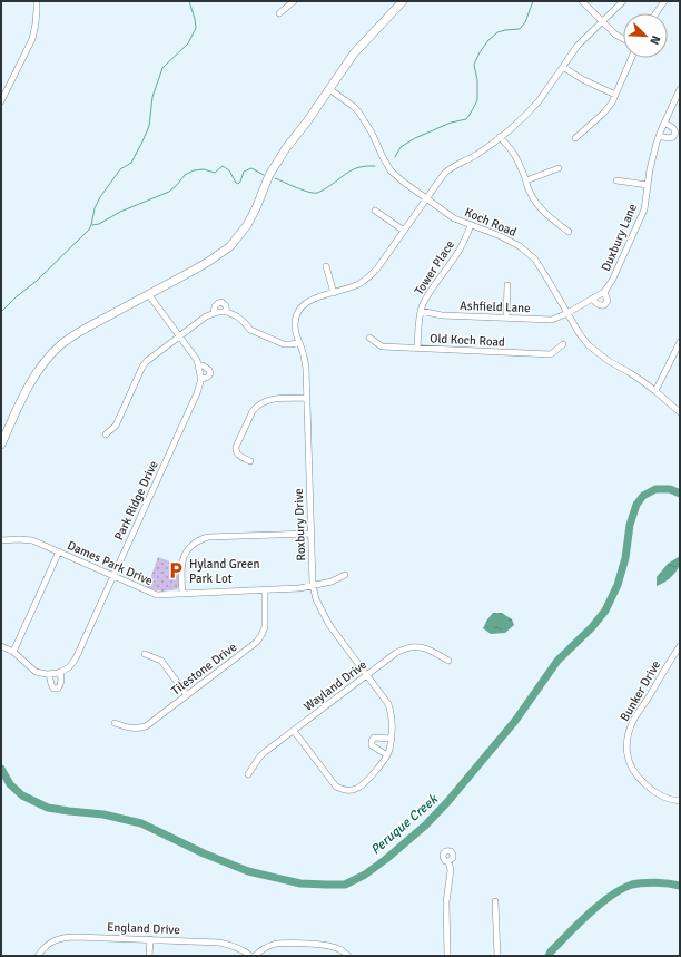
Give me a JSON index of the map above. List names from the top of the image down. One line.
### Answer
{"streets":{"street":["Koch Road","Duxbury Lane","Tower Place","Ashfield Lane","Old Koch Road","Park Ridge Drive","Roxbury Drive","Dames Park Drive","Tilestone Drive","Wayland Drive","Bunker Drive","England Drive"]},"crossings":[["Koch Road","Tower Place"],["Koch Road","Ashfield Lane"],["Koch Road","Roxbury Drive"],["Tower Place","Ashfield Lane"],["Tower Place","Old Koch Road"],["Park Ridge Drive","Dames Park Drive"],["Roxbury Drive","Dames Park Drive"],["Roxbury Drive","Wayland Drive"],["Dames Park Drive","Tilestone Drive"]],"water":["Peruque Creek"],"places":{"parking":["Hyland Green Park Lot"]},"north":"bottom right"}
